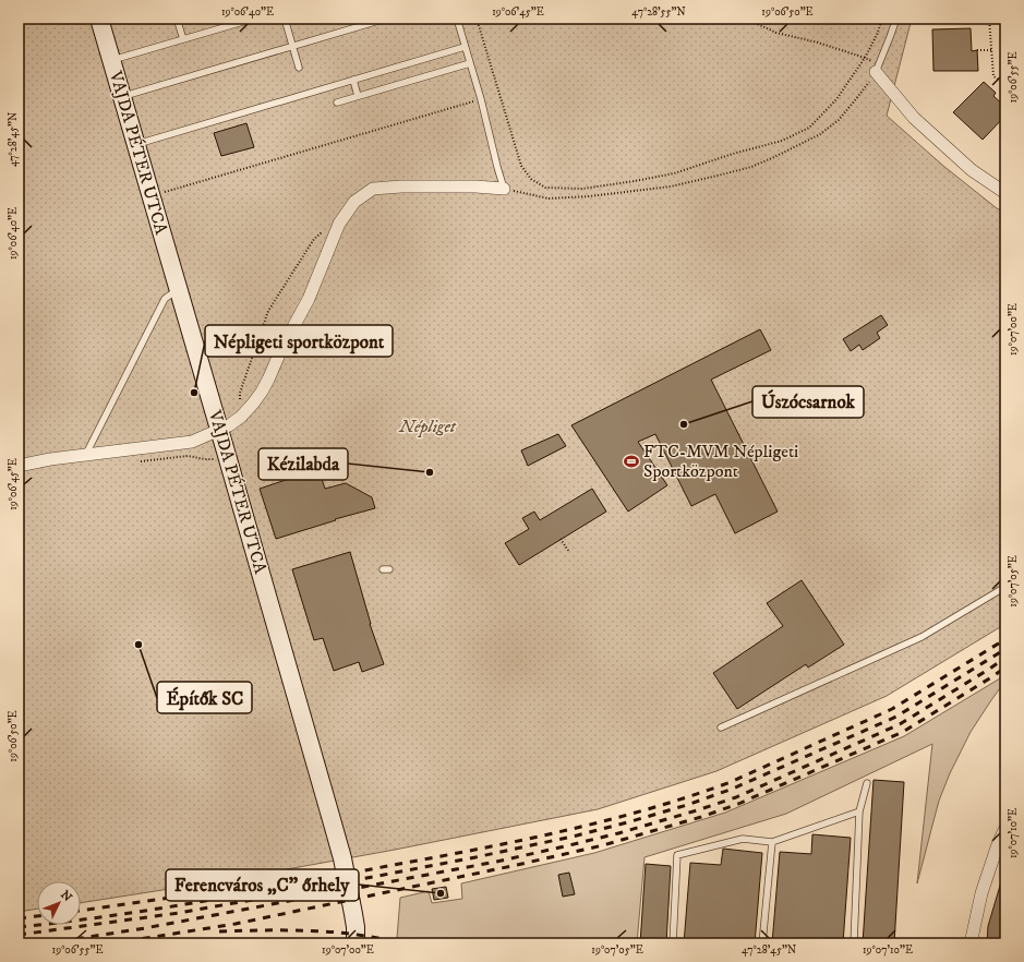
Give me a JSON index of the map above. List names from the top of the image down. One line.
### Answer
{"streets":{"street":["VAJDA PÉTER UTCA"]},"parks":["Népliget"],"places":{"other":["Népligeti sportközpont","Úszócsarnok","Kézilabda","Építők SC","Ferencváros „C” őrhely"],"sports":["FTC-MVM Népligeti Sportközpont"]},"north":"top right","coordinates":["19°06'40\"E","19°06'45\"E","47°28'55\"N","19°06'50\"E","19°06'55\"E","47°28'45\"N","19°07'00\"E","19°07'05\"E","19°07'10\"E"]}
